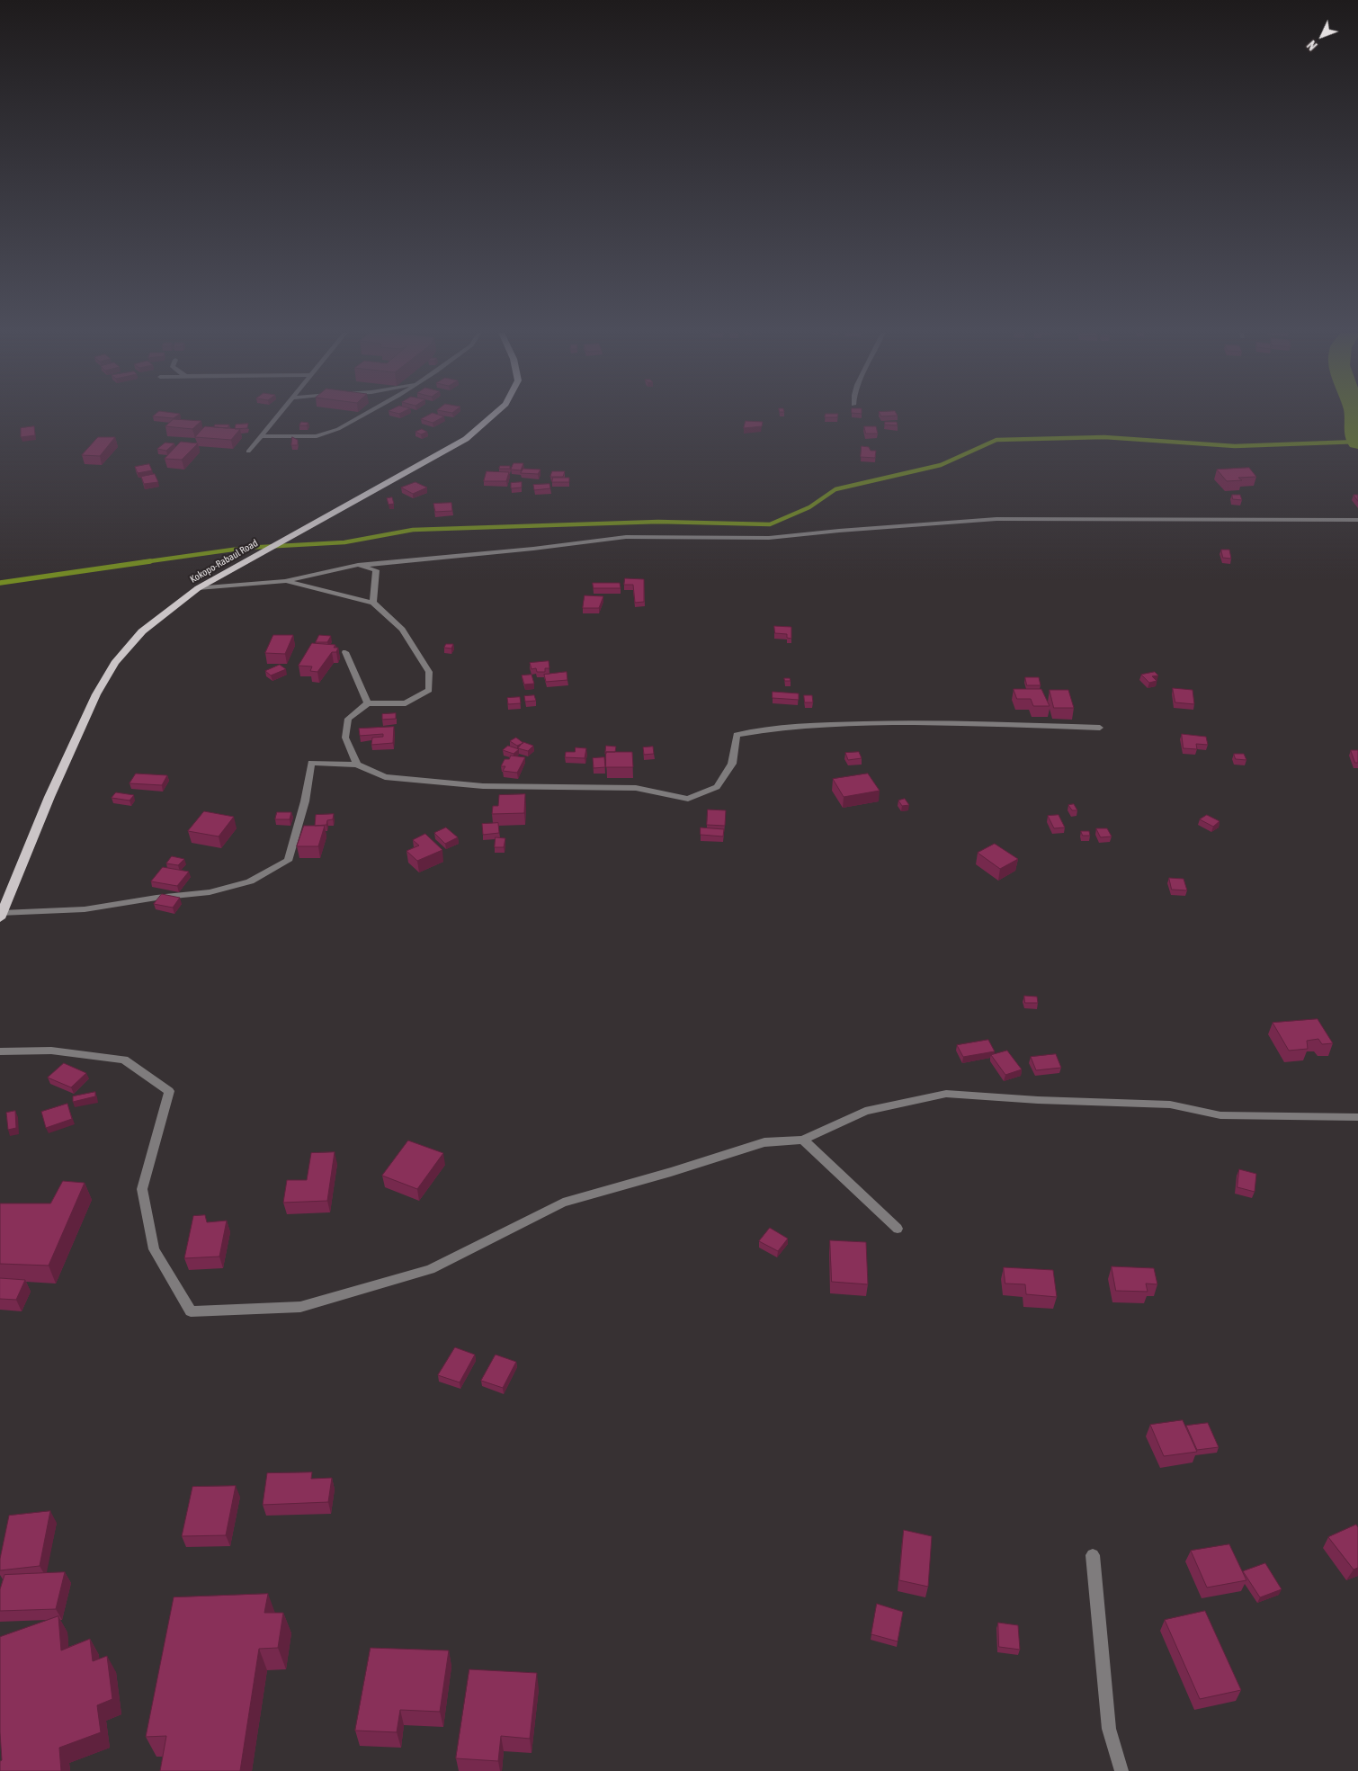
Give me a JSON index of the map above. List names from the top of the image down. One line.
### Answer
{"streets":{"main road":["Kokopo-Rabaul Road"]},"north":"bottom left"}
